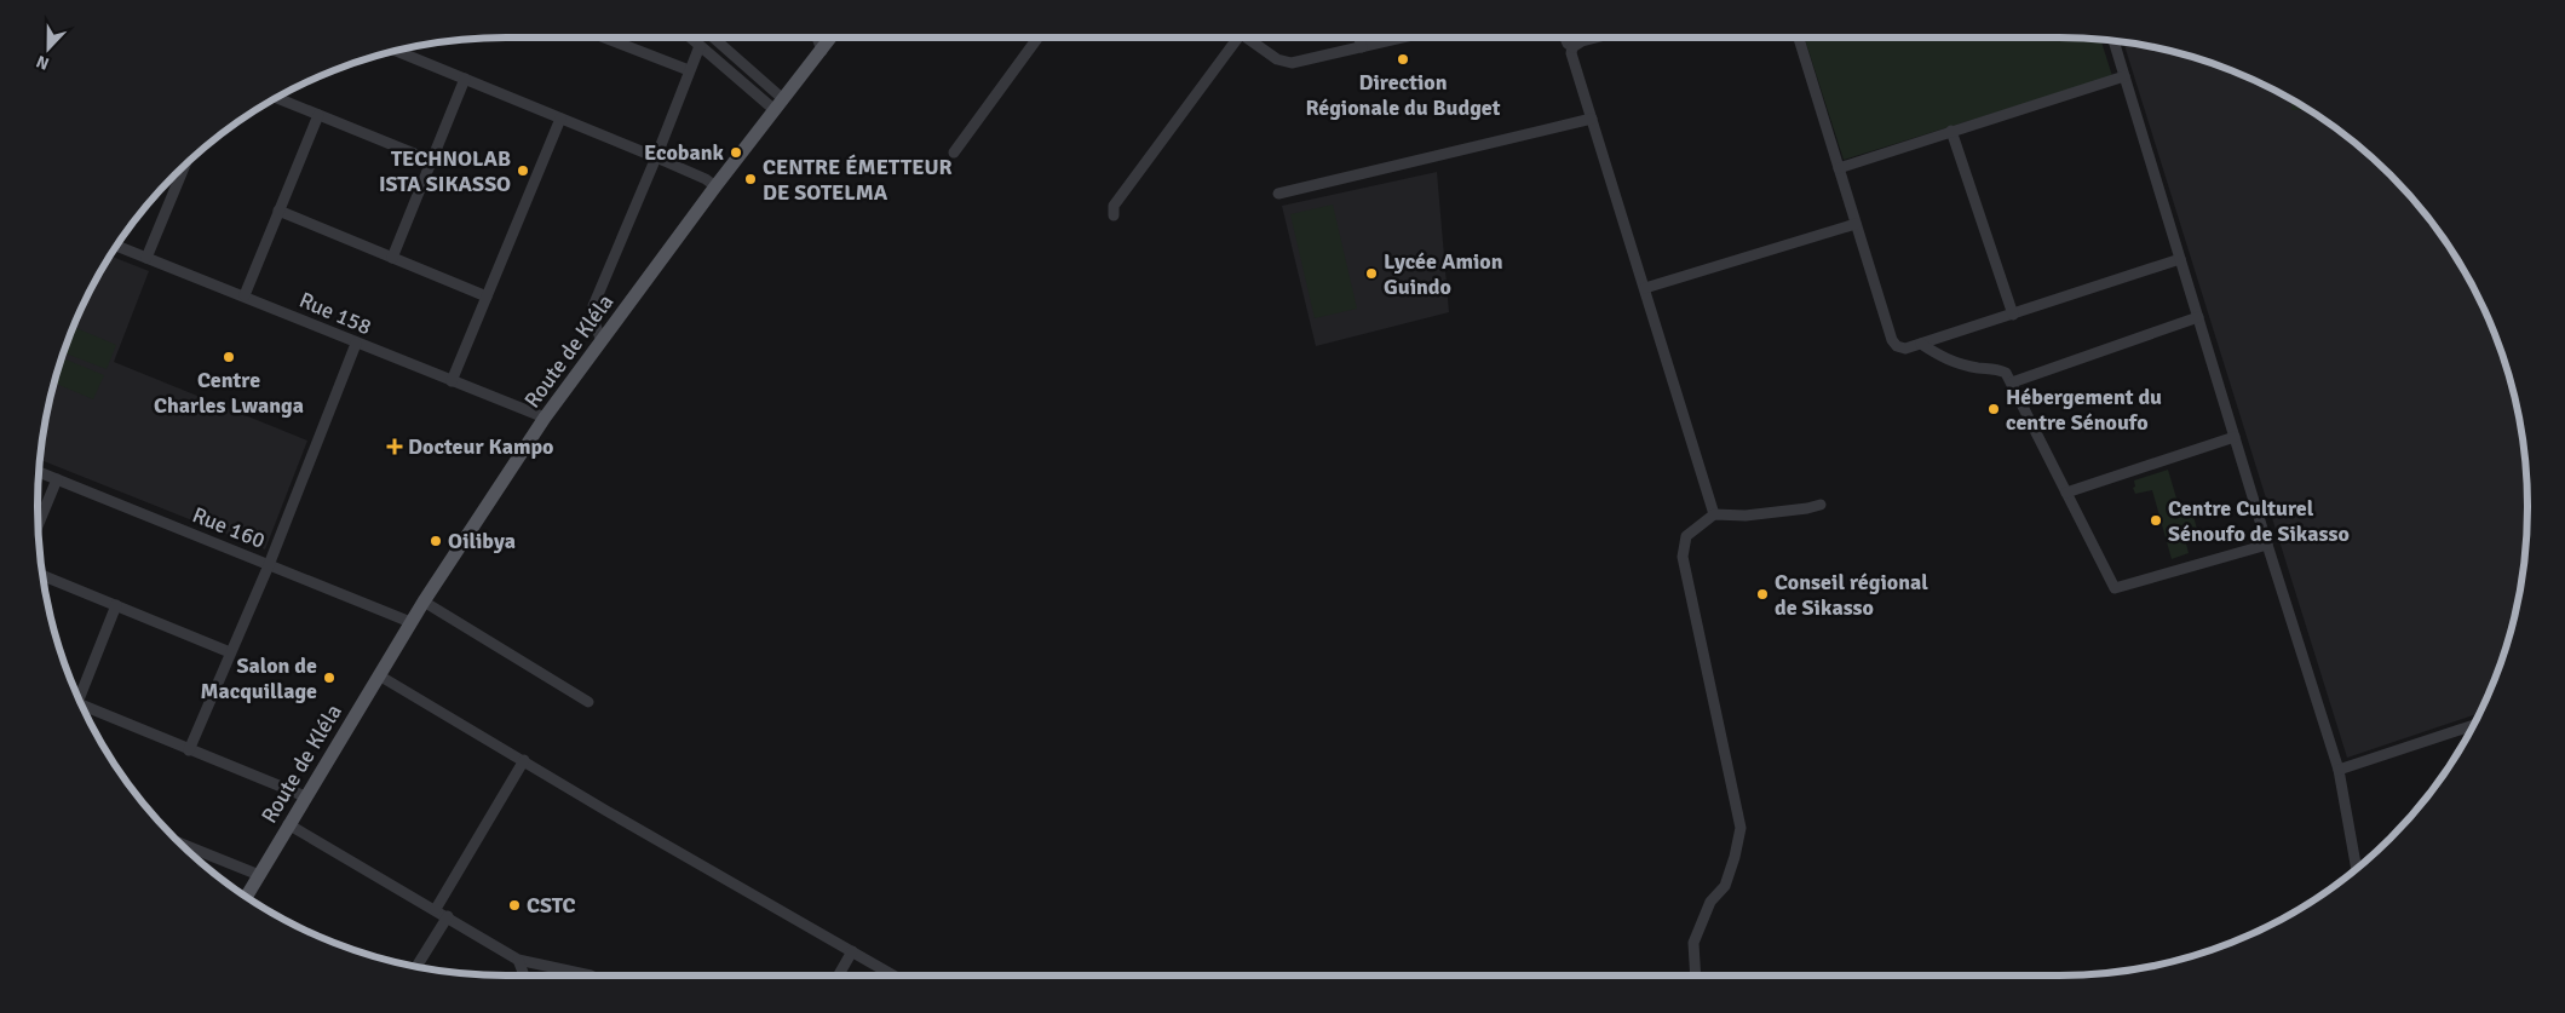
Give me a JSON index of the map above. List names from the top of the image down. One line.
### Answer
{"streets":{"main road":["Route de Kléla"],"street":["Rue 158","Rue 160"]},"crossings":[["Rue 158","Route de Kléla"],["Route de Kléla","Rue 160"]],"places":{"other":["Direction Régionale du Budget","Ecobank","TECHNOLAB ISTA SIKASSO","CENTRE ÉMETTEUR DE SOTELMA","Lycée Amion Guindo","Centre Charles Lwanga","Hébergement du centre Sénoufo","Centre Culturel Sénoufo de Sikasso","Oilibya","Conseil régional de Sikasso","Salon de Macquillage","CSTC"],"health":["Docteur Kampo"]},"north":"bottom"}
